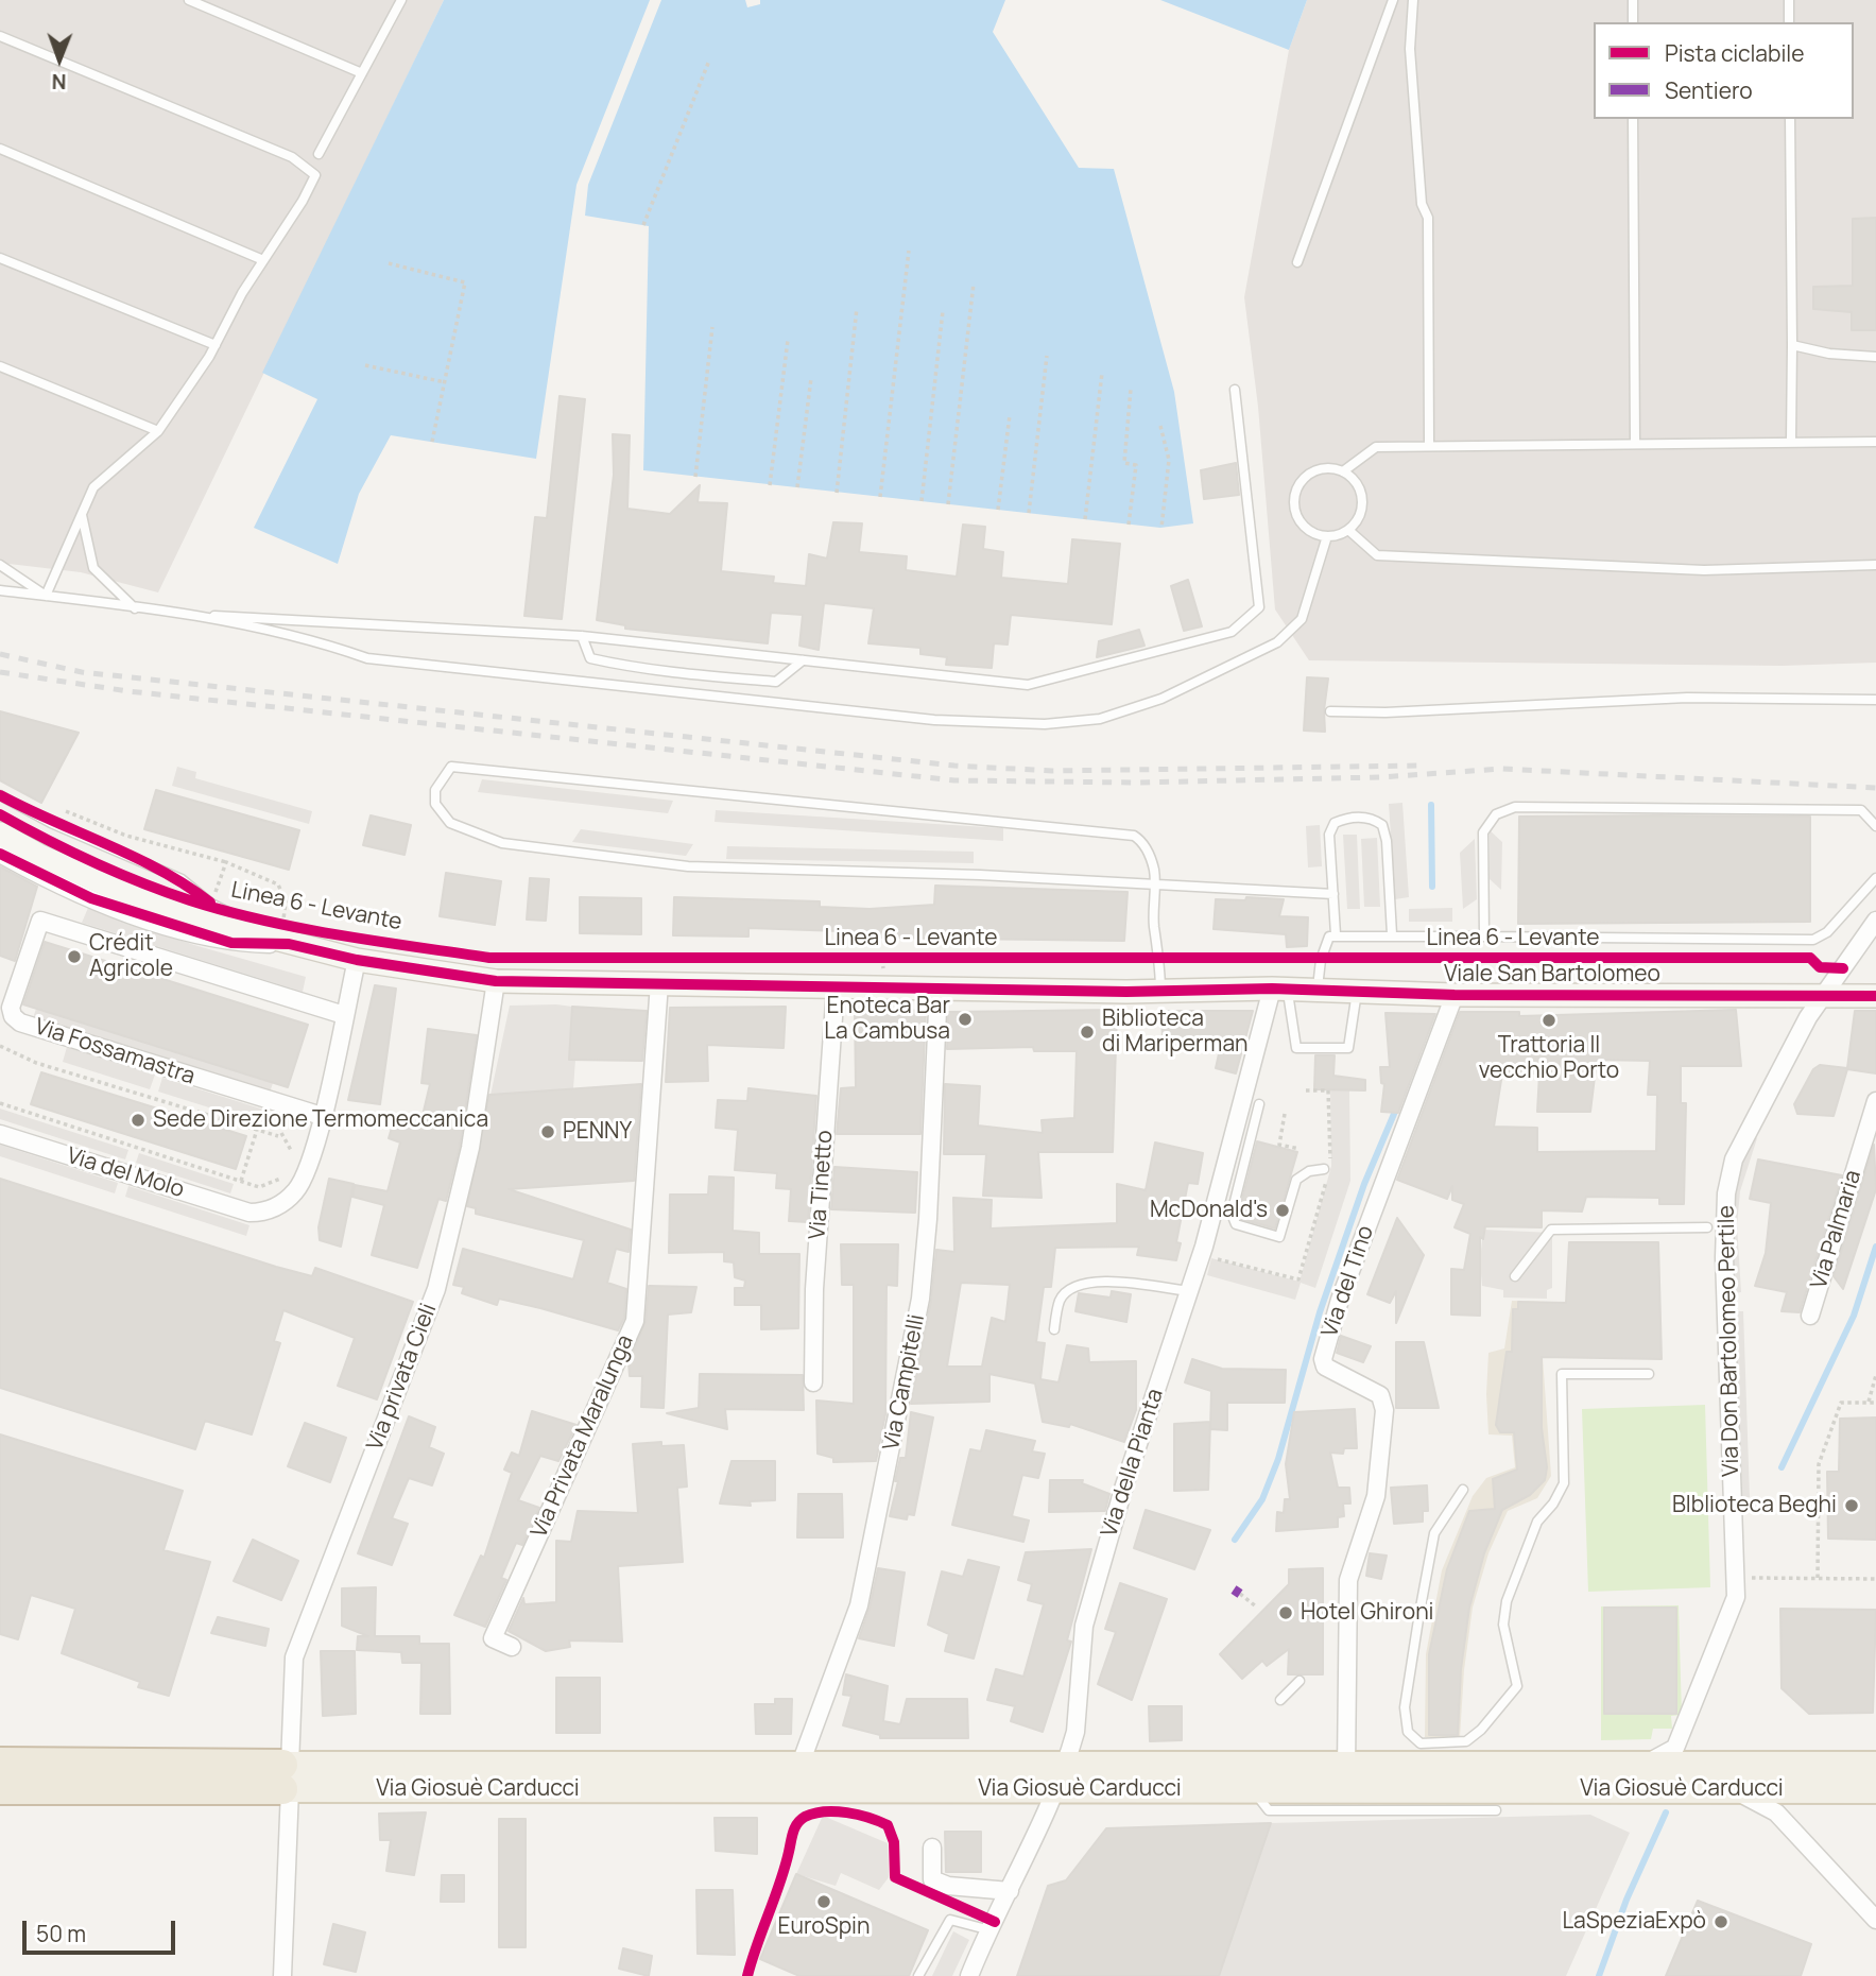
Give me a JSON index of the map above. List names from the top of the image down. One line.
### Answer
{"streets":{"main road":["Viale San Bartolomeo","Via Giosuè Carducci"],"street":["Via Fossamastra","Via del Molo","Via Tinetto","Via Palmaria","Via del Tino","Via Don Bartolomeo Pertile","Via privata Cieli","Via Campitelli","Via Privata Maralunga","Via della Pianta"],"cycle path":["Linea 6 - Levante"]},"crossings":[["Viale San Bartolomeo","Via Tinetto"],["Viale San Bartolomeo","Via del Tino"],["Viale San Bartolomeo","Via Don Bartolomeo Pertile"],["Viale San Bartolomeo","Via privata Cieli"],["Viale San Bartolomeo","Via Campitelli"],["Viale San Bartolomeo","Via Privata Maralunga"],["Viale San Bartolomeo","Via della Pianta"],["Via Fossamastra","Via del Molo"],["Via del Tino","Via Giosuè Carducci"],["Via Don Bartolomeo Pertile","Via Giosuè Carducci"],["Via privata Cieli","Via Giosuè Carducci"],["Via Campitelli","Via Giosuè Carducci"],["Via della Pianta","Via Giosuè Carducci"]],"places":["Crédit Agricole","Enoteca Bar La Cambusa","Trattoria Il vecchio Porto","Biblioteca di Mariperman","Sede Direzione Termomeccanica","PENNY","McDonald's","BIblioteca Beghi","Hotel Ghironi","EuroSpin","LaSpeziaExpò"],"legend":["Pista ciclabile","Sentiero"],"scale_bar":"50 m","north":"bottom"}
